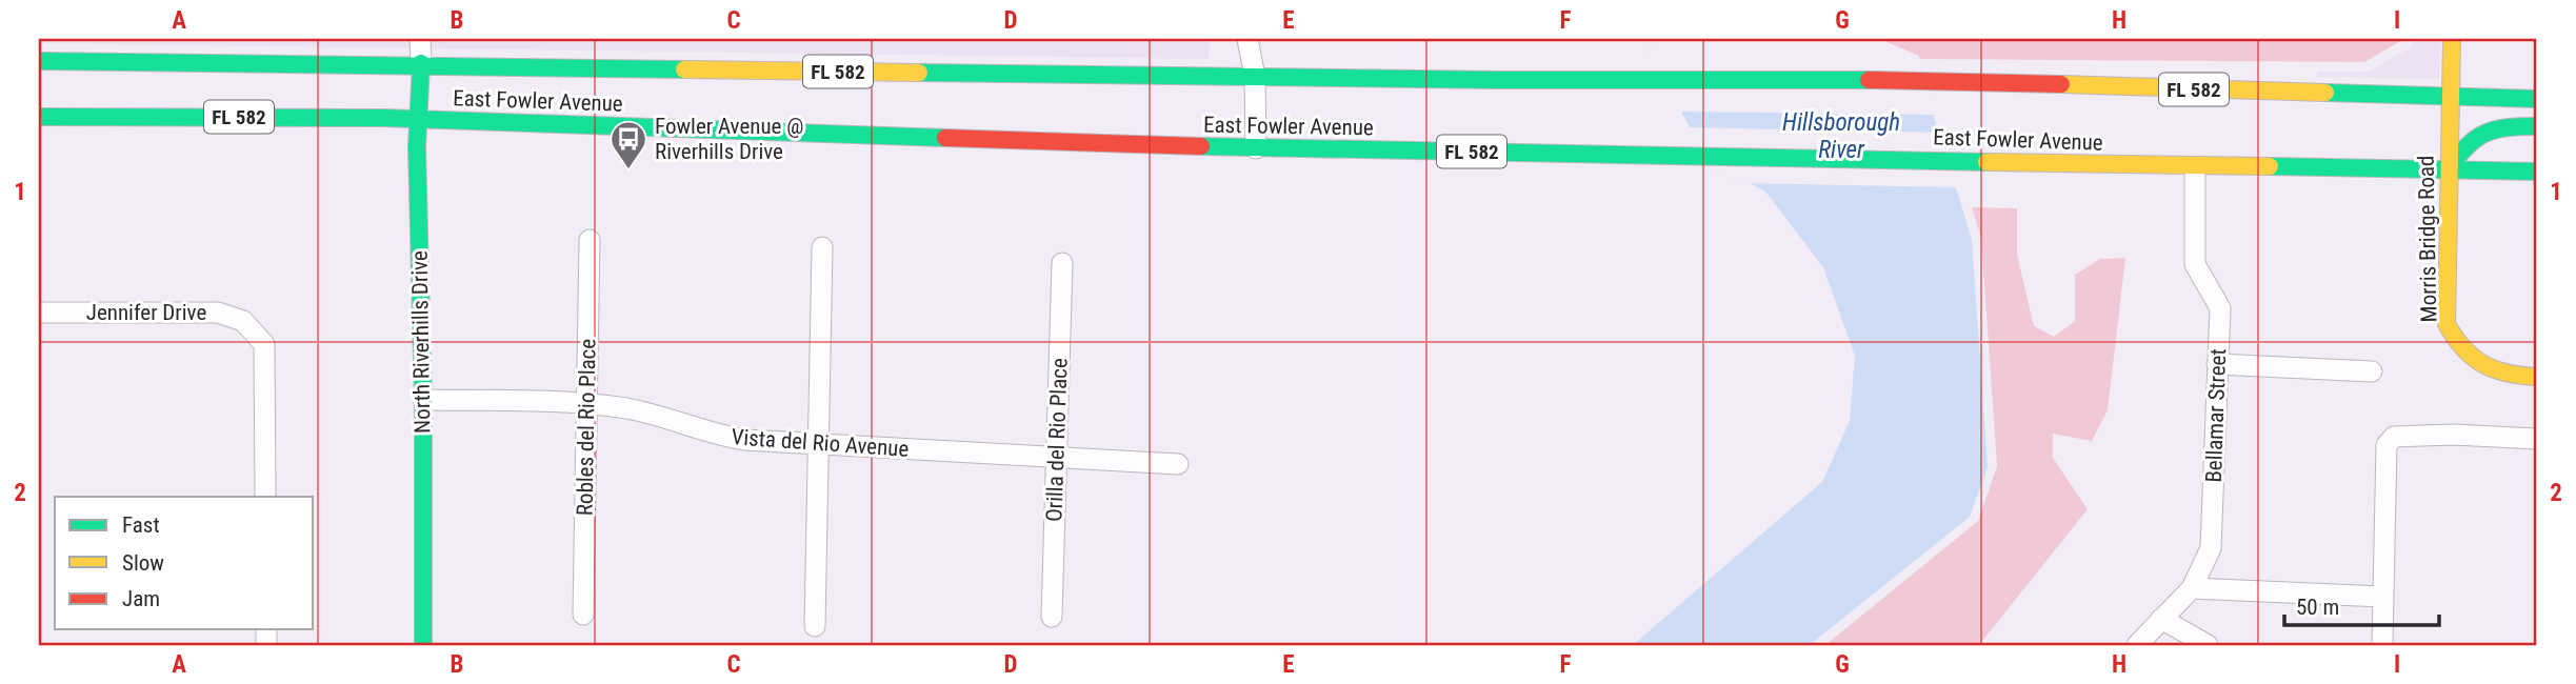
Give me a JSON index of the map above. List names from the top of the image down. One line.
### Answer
{"streets":{"main road":["FL 582","East Fowler Avenue","Morris Bridge Road","North Riverhills Drive"],"street":["Jennifer Drive","Bellamar Street","Robles del Rio Place","Orilla del Rio Place","Vista del Rio Avenue"]},"crossings":[["East Fowler Avenue","Morris Bridge Road"],["East Fowler Avenue","North Riverhills Drive"],["East Fowler Avenue","Bellamar Street"],["North Riverhills Drive","Vista del Rio Avenue"],["Robles del Rio Place","Vista del Rio Avenue"],["Orilla del Rio Place","Vista del Rio Avenue"]],"water":["Hillsborough River"],"places":{"bus stop":["Fowler Avenue @ Riverhills Drive"]},"legend":["Fast","Slow","Jam"],"scale_bar":"50 m","grid":{"columns":["A","B","C","D","E","F","G","H","I"],"rows":["1","2"]}}
